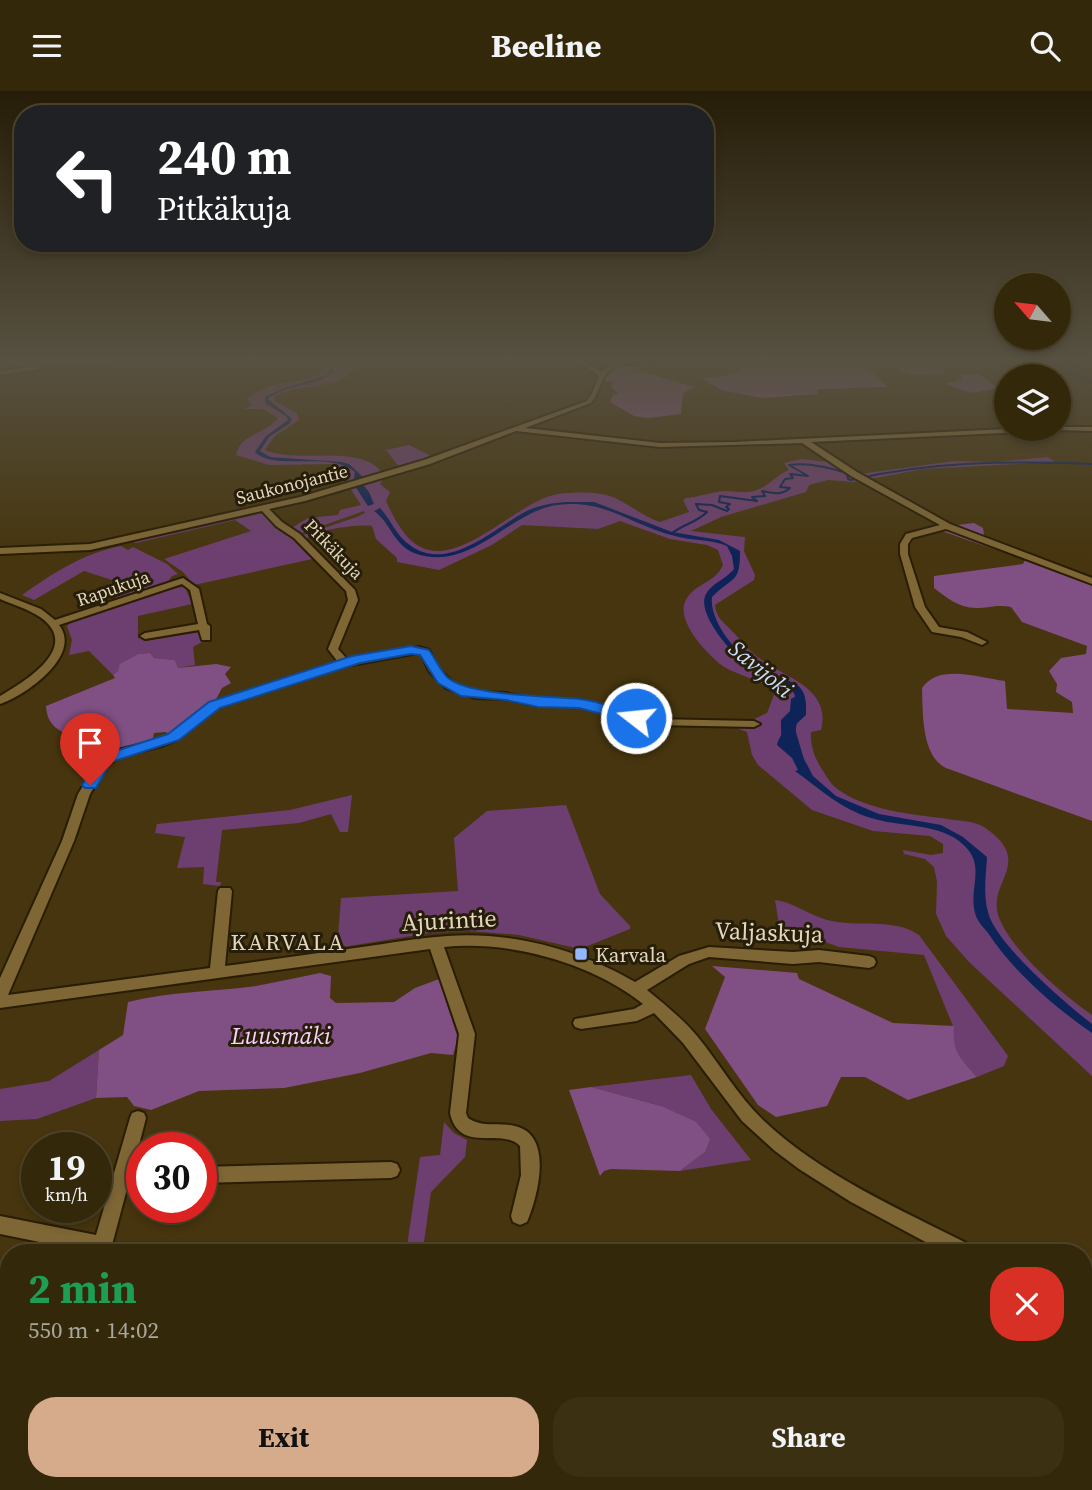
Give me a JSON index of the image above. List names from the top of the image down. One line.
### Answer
{"streets":{"street":["Saukonojantie","Pitkäkuja","Rapukuja","Ajurintie","Valjaskuja"]},"crossings":[["Saukonojantie","Pitkäkuja"],["Ajurintie","Valjaskuja"]],"districts":["KARVALA"],"water":["Savijoki"],"parks":["Luusmäki"],"places":{"transit":["Karvala"]},"north":"top left","page":{"header":"Beeline","turn":["240 m","Pitkäkuja"],"speed":"19 km/h","limit":"30","heading":["2 min","550 m · 14:02"],"buttons":["Exit","Share"]}}
